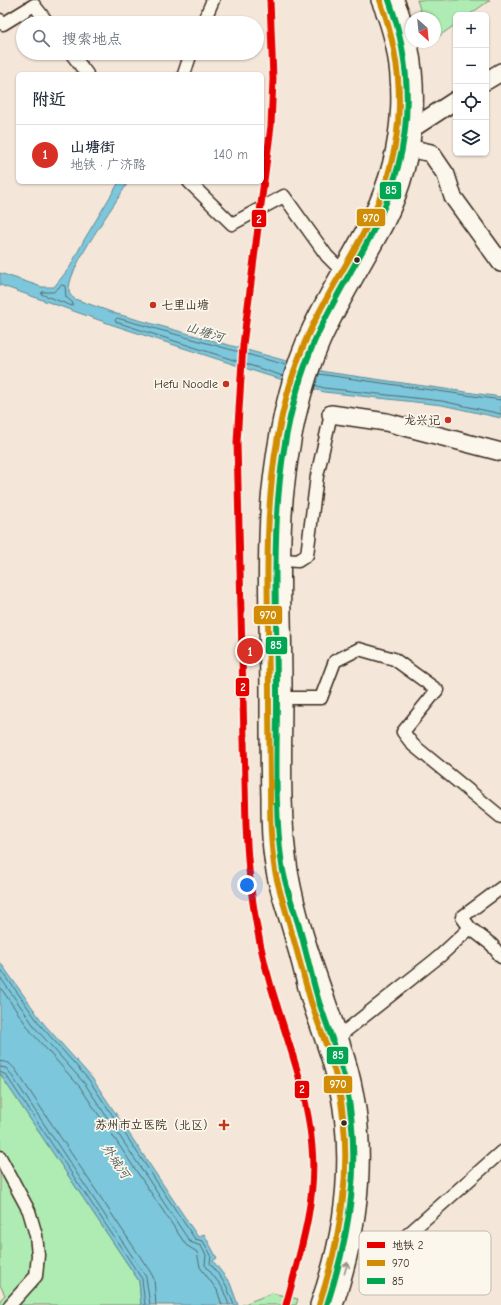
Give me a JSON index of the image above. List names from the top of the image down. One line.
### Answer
{"water":["山塘河","外城河"],"places":{"other":["七里山塘","Hefu Noodle","龙兴记"],"health":["苏州市立医院（北区）"]},"lines":["metro line 2","transit line 970","transit line 85"],"legend":["地铁 2","970","85"],"north":"bottom right","page":{"map_buttons":["+","−"],"search":"搜索地点","heading":"附近","list":[{"mark":"1","name":"山塘街","note":"地铁 · 广济路","value":"140 m"}],"pins":"1"}}
